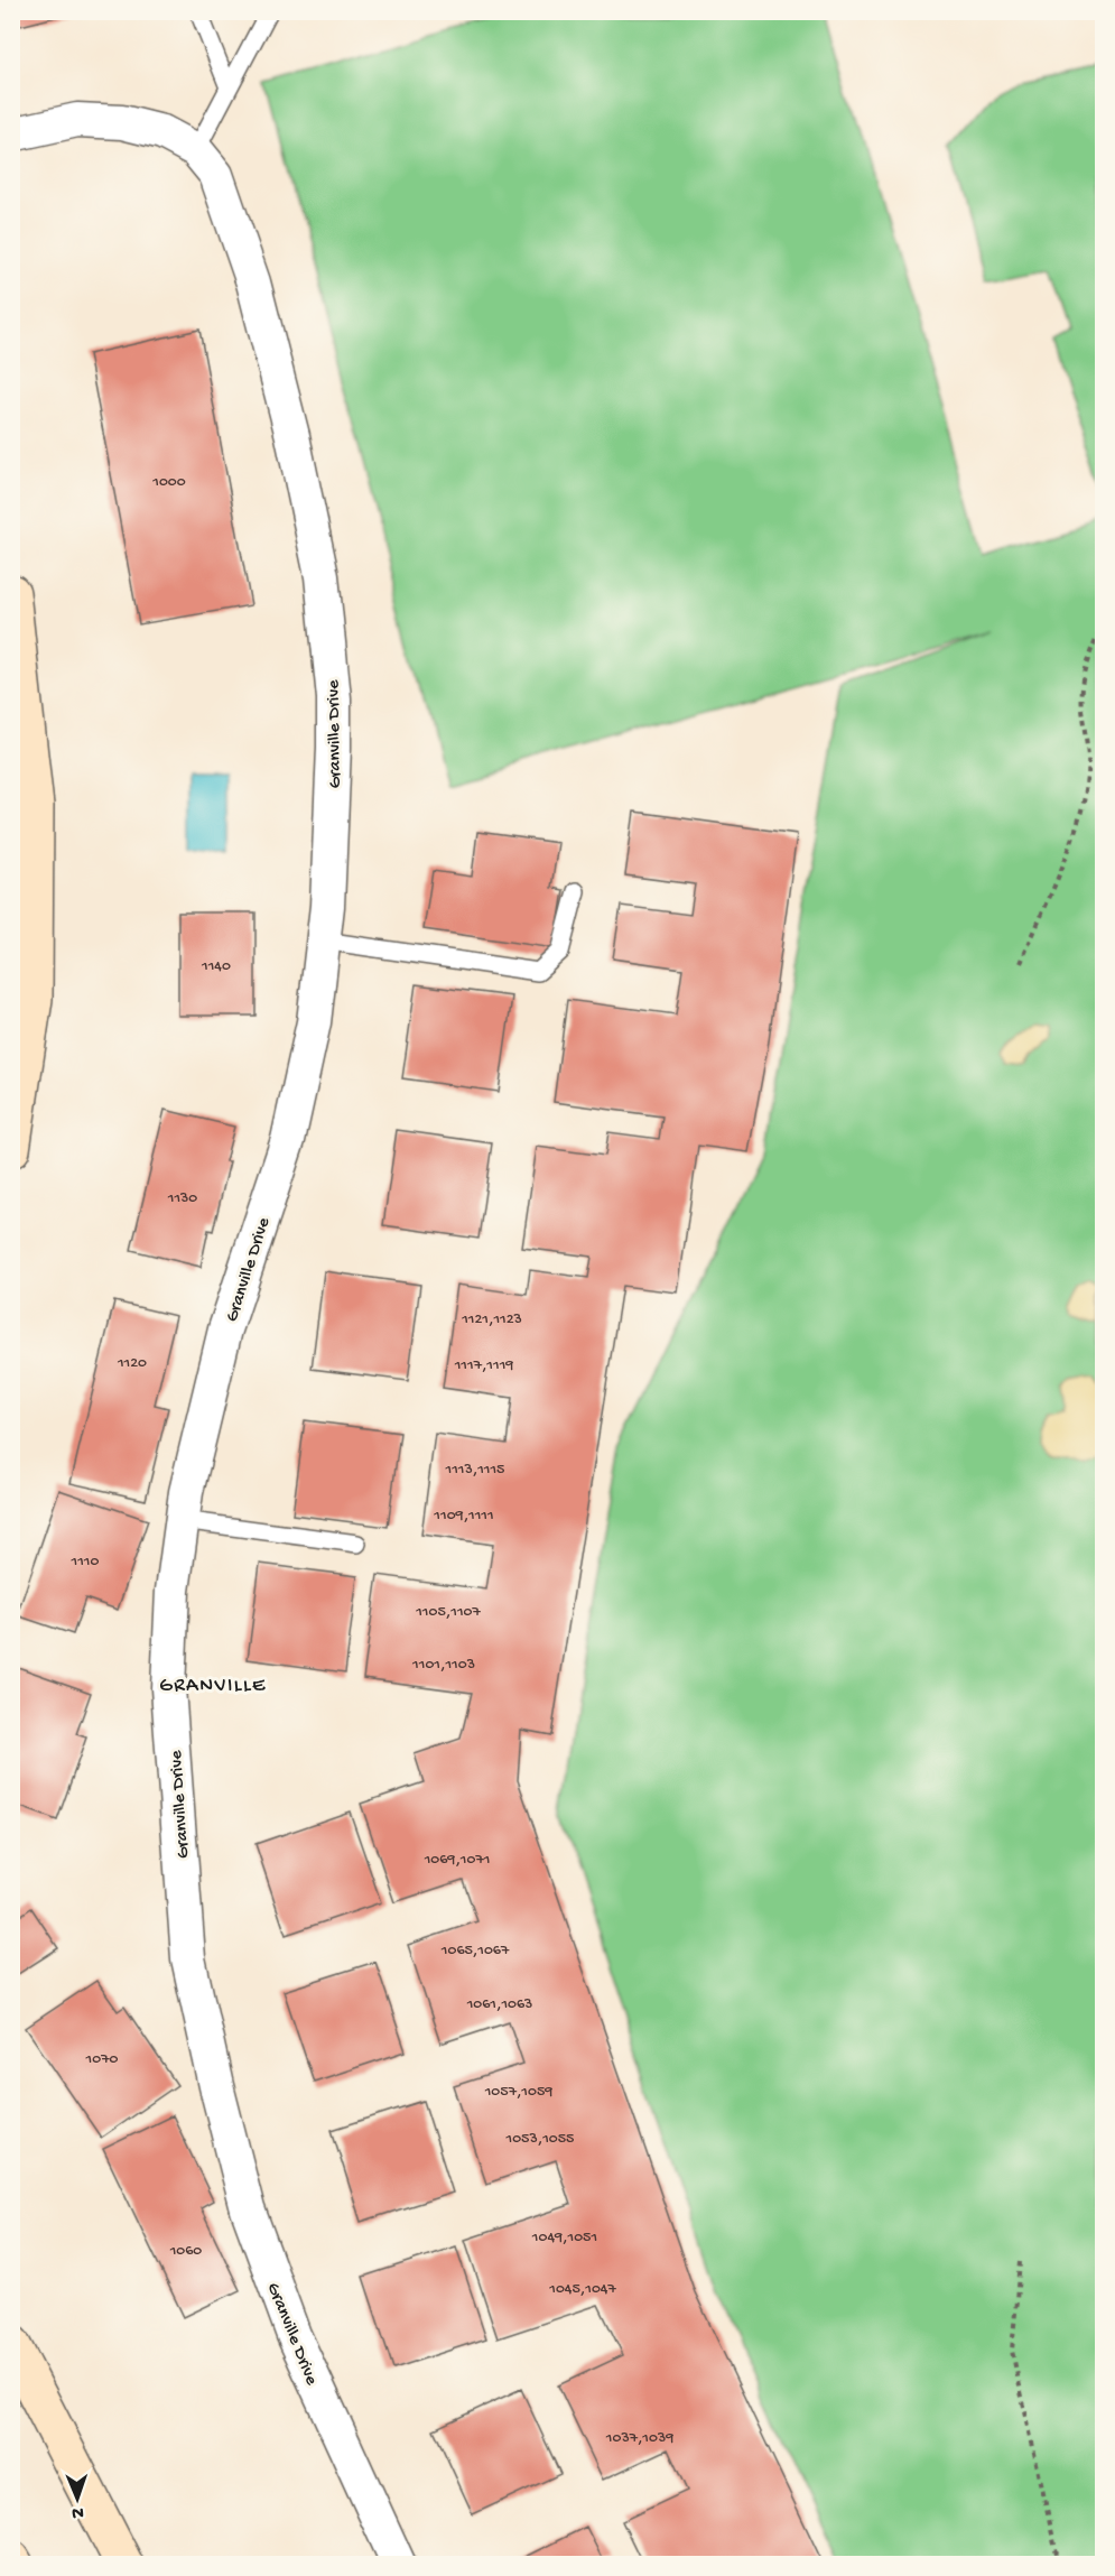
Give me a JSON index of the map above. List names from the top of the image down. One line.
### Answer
{"streets":{"street":["Granville Drive"]},"districts":["GRANVILLE"],"house_numbers":["1000","1140","1130","1121,1123","1120","1117,1119","1113,1115","1109,1111","1110","1105,1107","1101,1103","1069,1071","1065,1067","1061,1063","1070","1057,1059","1053,1055","1049,1051","1060","1045,1047","1037,1039"],"north":"bottom"}
